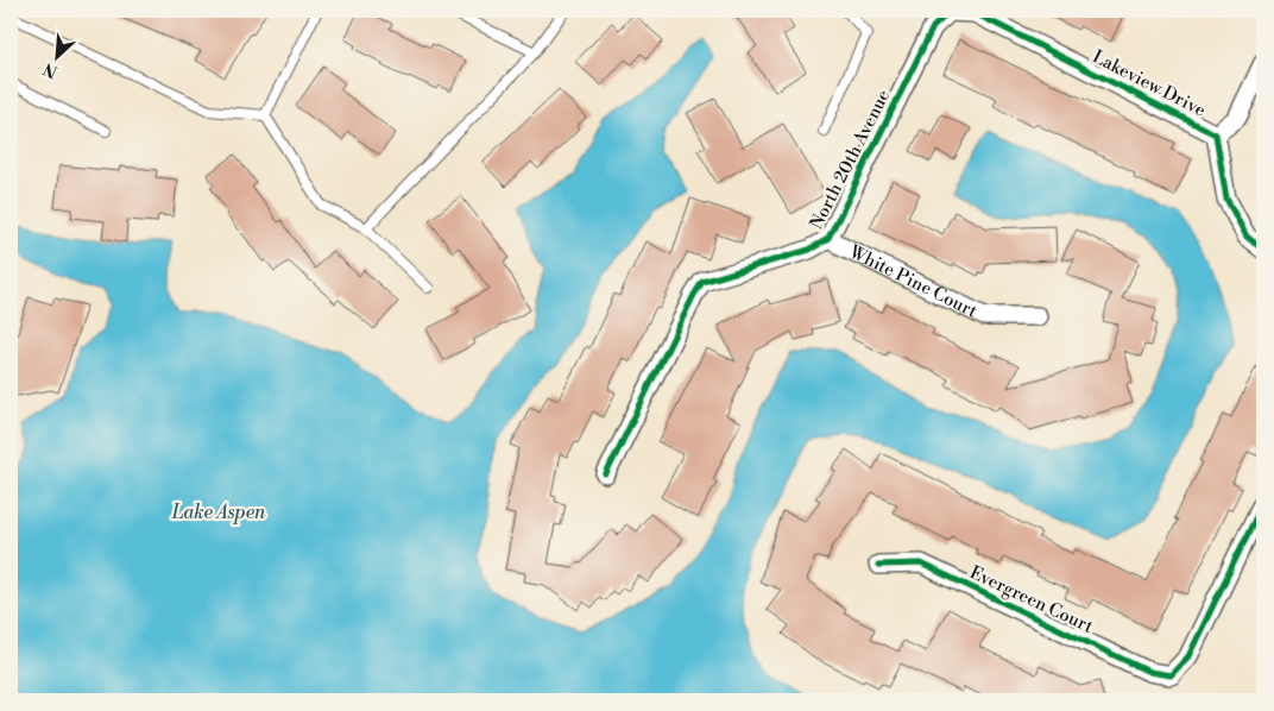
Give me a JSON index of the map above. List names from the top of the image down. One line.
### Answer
{"streets":{"street":["Lakeview Drive","North 20th Avenue","White Pine Court","Evergreen Court"]},"crossings":[["Lakeview Drive","North 20th Avenue"],["North 20th Avenue","White Pine Court"]],"water":["Lake Aspen"],"north":"bottom left"}
